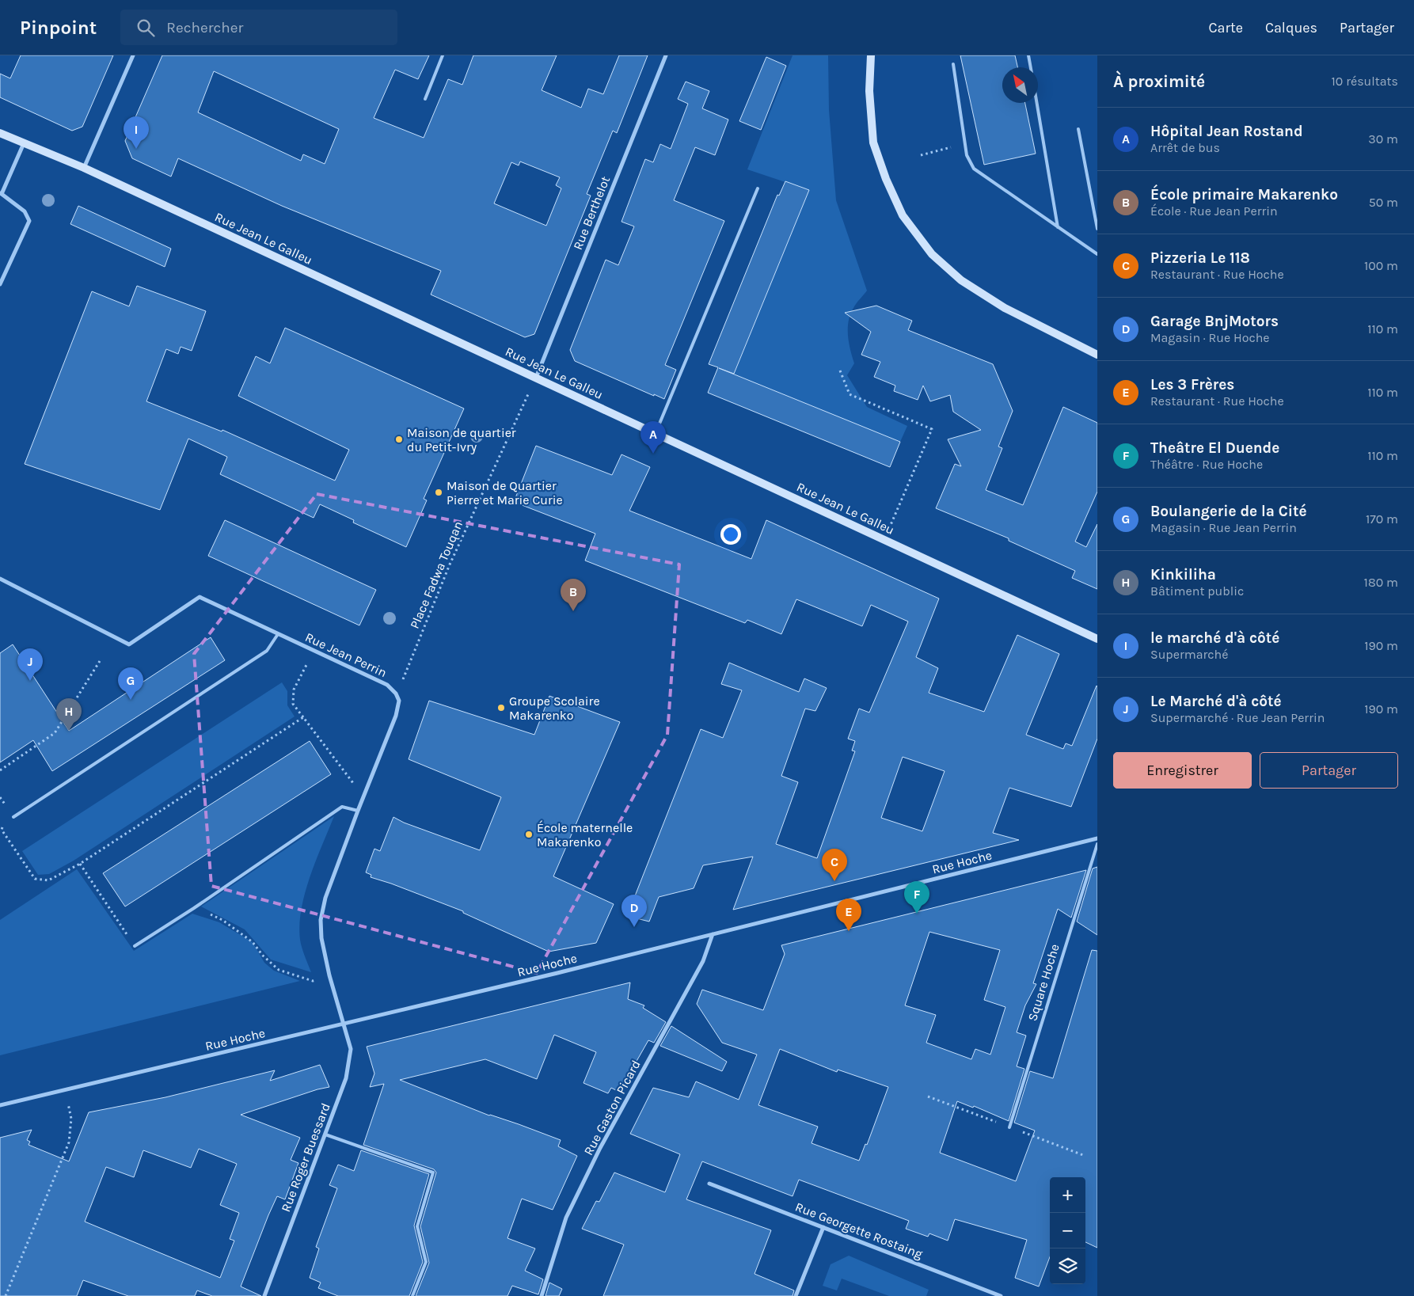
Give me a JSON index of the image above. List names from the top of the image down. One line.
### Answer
{"streets":{"main road":["Rue Jean Le Galleu"],"street":["Rue Berthelot","Rue Jean Perrin","Rue Hoche","Rue Gaston Picard","Rue Roger Buessard","Rue Georgette Rostaing"],"lane":["Square Hoche"],"path":["Place Fadwa Touqan"]},"crossings":[["Rue Berthelot","Rue Jean Le Galleu"],["Rue Berthelot","Place Fadwa Touqan"],["Rue Jean Le Galleu","Place Fadwa Touqan"],["Place Fadwa Touqan","Rue Jean Perrin"],["Rue Jean Perrin","Rue Hoche"],["Rue Jean Perrin","Rue Roger Buessard"],["Rue Hoche","Rue Gaston Picard"],["Rue Hoche","Rue Roger Buessard"]],"places":["Maison de quartier du Petit-Ivry","Maison de Quartier Pierre et Marie Curie","Groupe Scolaire Makarenko","École maternelle Makarenko"],"north":"top left","page":{"header":"Pinpoint","search":"Rechercher","nav":["Carte","Calques","Partager"],"heading":["À proximité","10 résultats"],"list":[{"mark":"A","name":"Hôpital Jean Rostand","note":"Arrêt de bus","value":"30 m"},{"mark":"B","name":"École primaire Makarenko","note":"École · Rue Jean Perrin","value":"50 m"},{"mark":"C","name":"Pizzeria Le 118","note":"Restaurant · Rue Hoche","value":"100 m"},{"mark":"D","name":"Garage BnjMotors","note":"Magasin · Rue Hoche","value":"110 m"},{"mark":"E","name":"Les 3 Frères","note":"Restaurant · Rue Hoche","value":"110 m"},{"mark":"F","name":"Theâtre El Duende","note":"Théâtre · Rue Hoche","value":"110 m"},{"mark":"G","name":"Boulangerie de la Cité","note":"Magasin · Rue Jean Perrin","value":"170 m"},{"mark":"H","name":"Kinkiliha","note":"Bâtiment public","value":"180 m"},{"mark":"I","name":"le marché d'à côté","note":"Supermarché","value":"190 m"},{"mark":"J","name":"Le Marché d'à côté","note":"Supermarché · Rue Jean Perrin","value":"190 m"}],"pins":["I","A","B","J","G","H","C","F","D","E"],"buttons":["Enregistrer","Partager"],"map_buttons":["+","−"]}}
